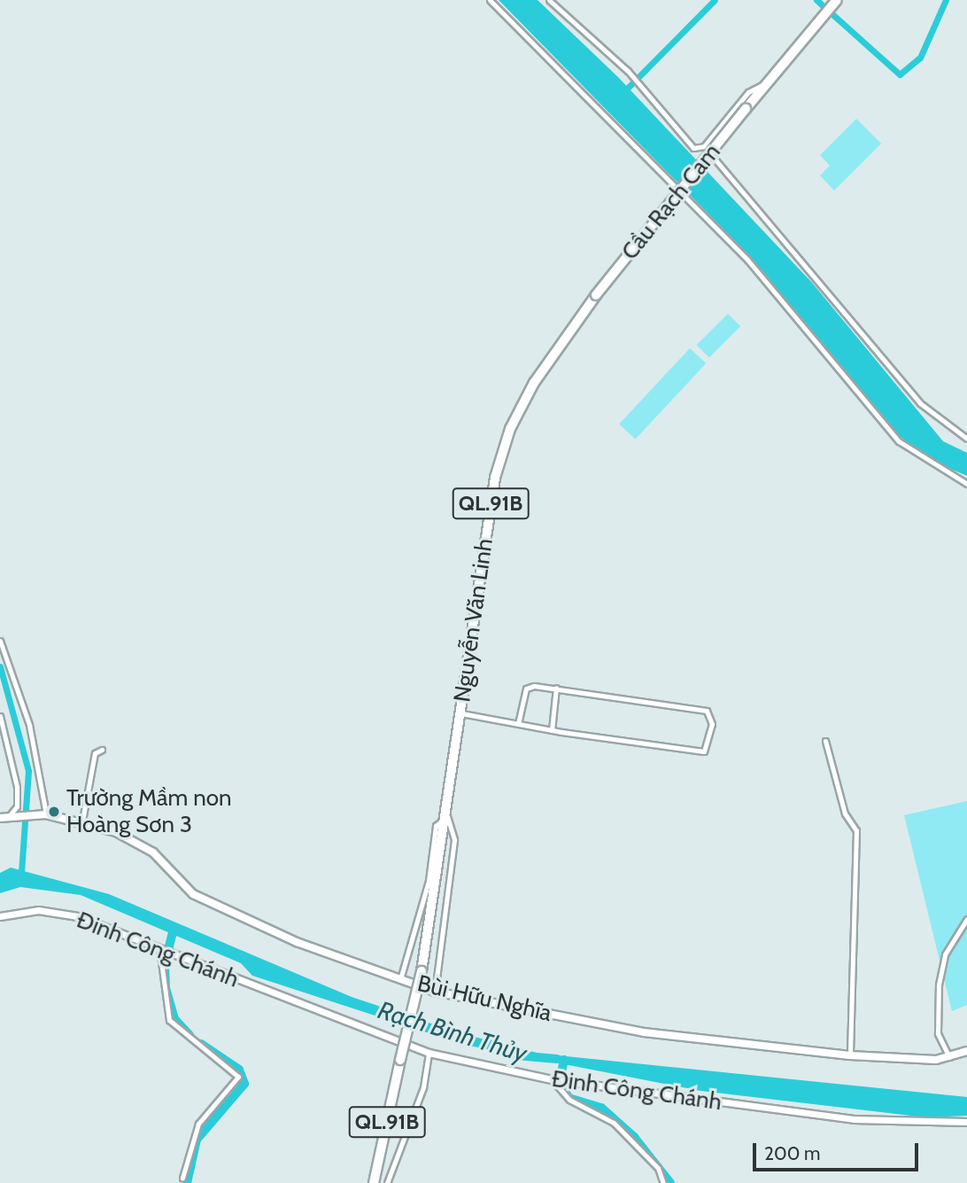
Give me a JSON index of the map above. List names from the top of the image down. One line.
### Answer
{"streets":{"highway":["Cầu Rạch Cam","QL.91B","Nguyễn Văn Linh"],"main road":["Bùi Hữu Nghĩa"],"street":["Đinh Công Chánh"]},"crossings":[["Cầu Rạch Cam","QL.91B"],["Cầu Rạch Cam","Nguyễn Văn Linh"]],"water":["Rạch Bình Thủy"],"places":["Trường Mầm non Hoàng Sơn 3"],"scale_bar":"200 m"}
